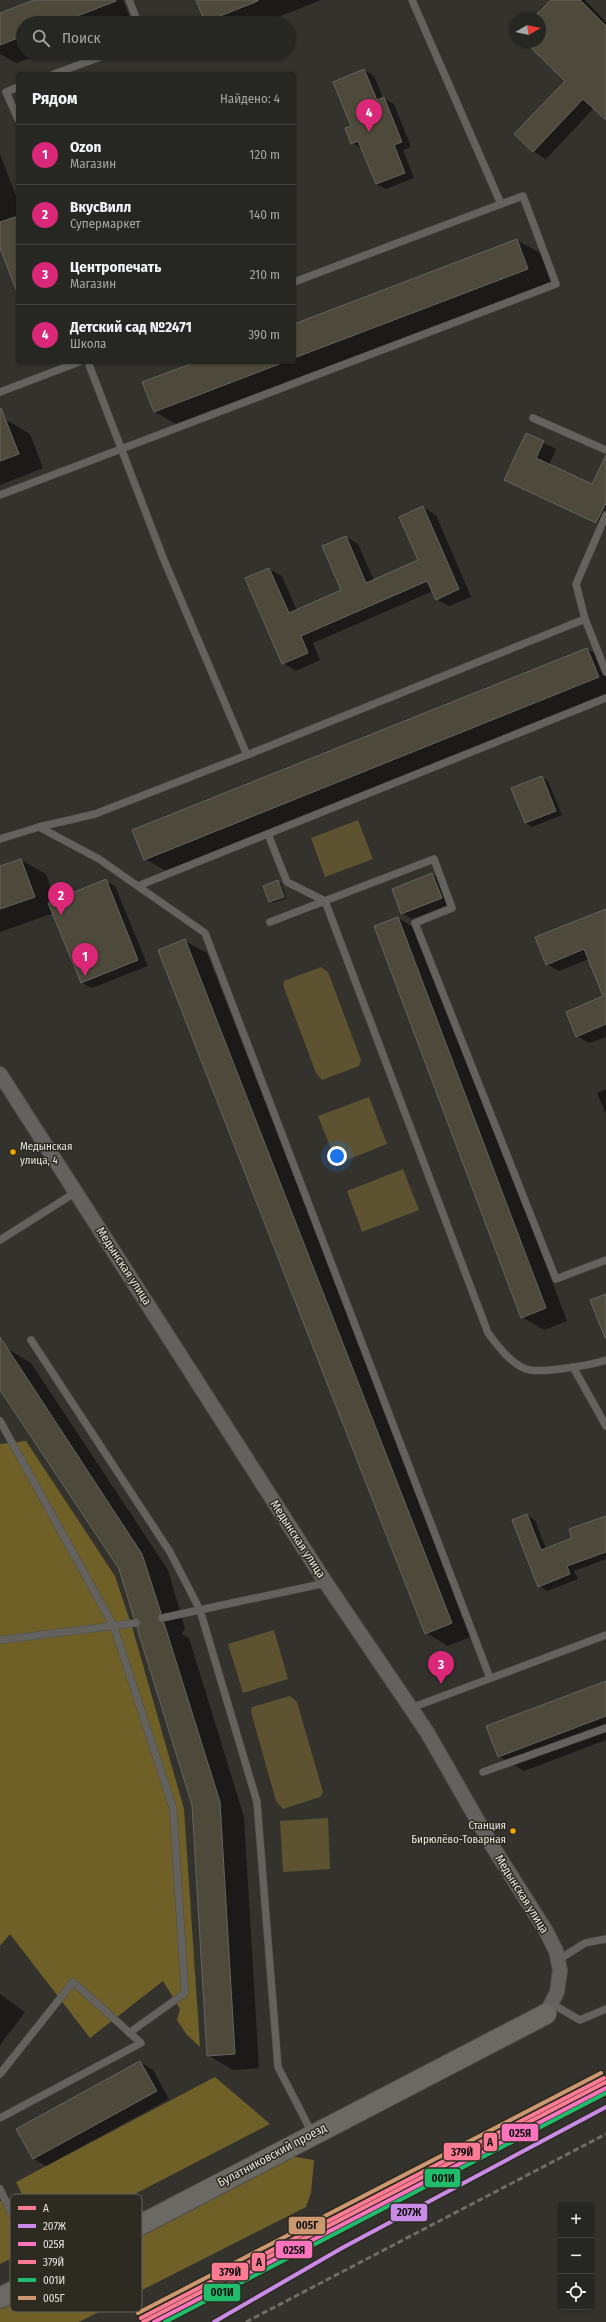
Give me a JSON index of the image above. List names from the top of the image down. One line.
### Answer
{"streets":{"street":["Медынская улица","Булатниковский проезд"]},"crossings":[["Медынская улица","Булатниковский проезд"]],"places":["Медынская улица, 4","Станция Бирюлёво-Товарная"],"lines":["transit line 005Г","transit line 379Й","transit line A","transit line 025Я","transit line 001И","transit line 207Ж"],"legend":["A","207Ж","025Я","379Й","001И","005Г"],"north":"right","page":{"search":"Поиск","heading":["Рядом","Найдено: 4"],"pins":["4","2","1","3"],"list":[{"mark":"1","name":"Ozon","note":"Магазин","value":"120 m"},{"mark":"2","name":"ВкусВилл","note":"Супермаркет","value":"140 m"},{"mark":"3","name":"Центропечать","note":"Магазин","value":"210 m"},{"mark":"4","name":"Детский сад №2471","note":"Школа","value":"390 m"}],"map_buttons":["+","−"]}}
